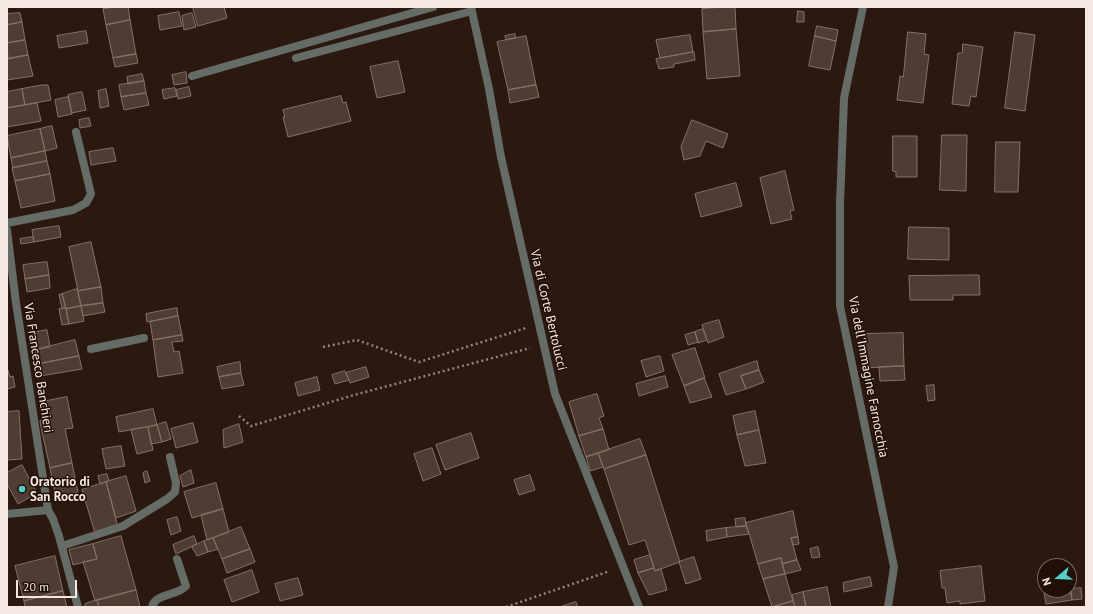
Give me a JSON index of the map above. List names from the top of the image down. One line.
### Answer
{"streets":{"street":["Via di Corte Bertolucci","Via Francesco Banchieri","Via dell'Immagine Farnocchia"]},"places":["Oratorio di San Rocco"],"scale_bar":"20 m","north":"left"}
